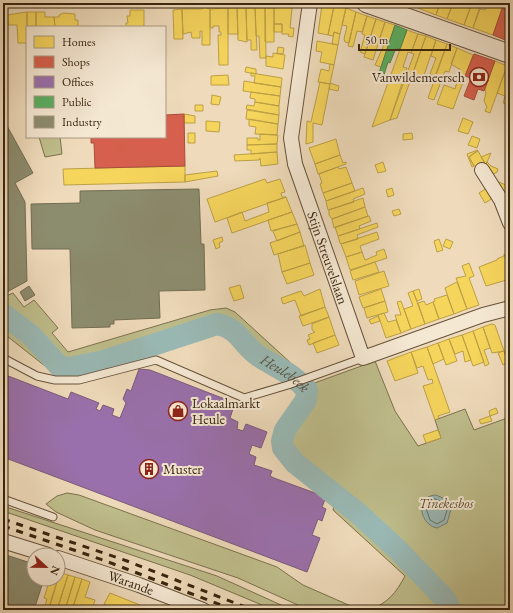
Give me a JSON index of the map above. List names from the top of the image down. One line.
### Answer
{"streets":{"street":["Stijn Streuvelslaan","Warande"]},"water":["Heulebeek"],"parks":["Tinekesbos"],"places":{"bank":["Vanwildemeersch"],"shop":["Lokaalmarkt Heule"],"building":["Muster"]},"legend":["Homes","Shops","Offices","Public","Industry"],"scale_bar":"50 m","north":"right"}
